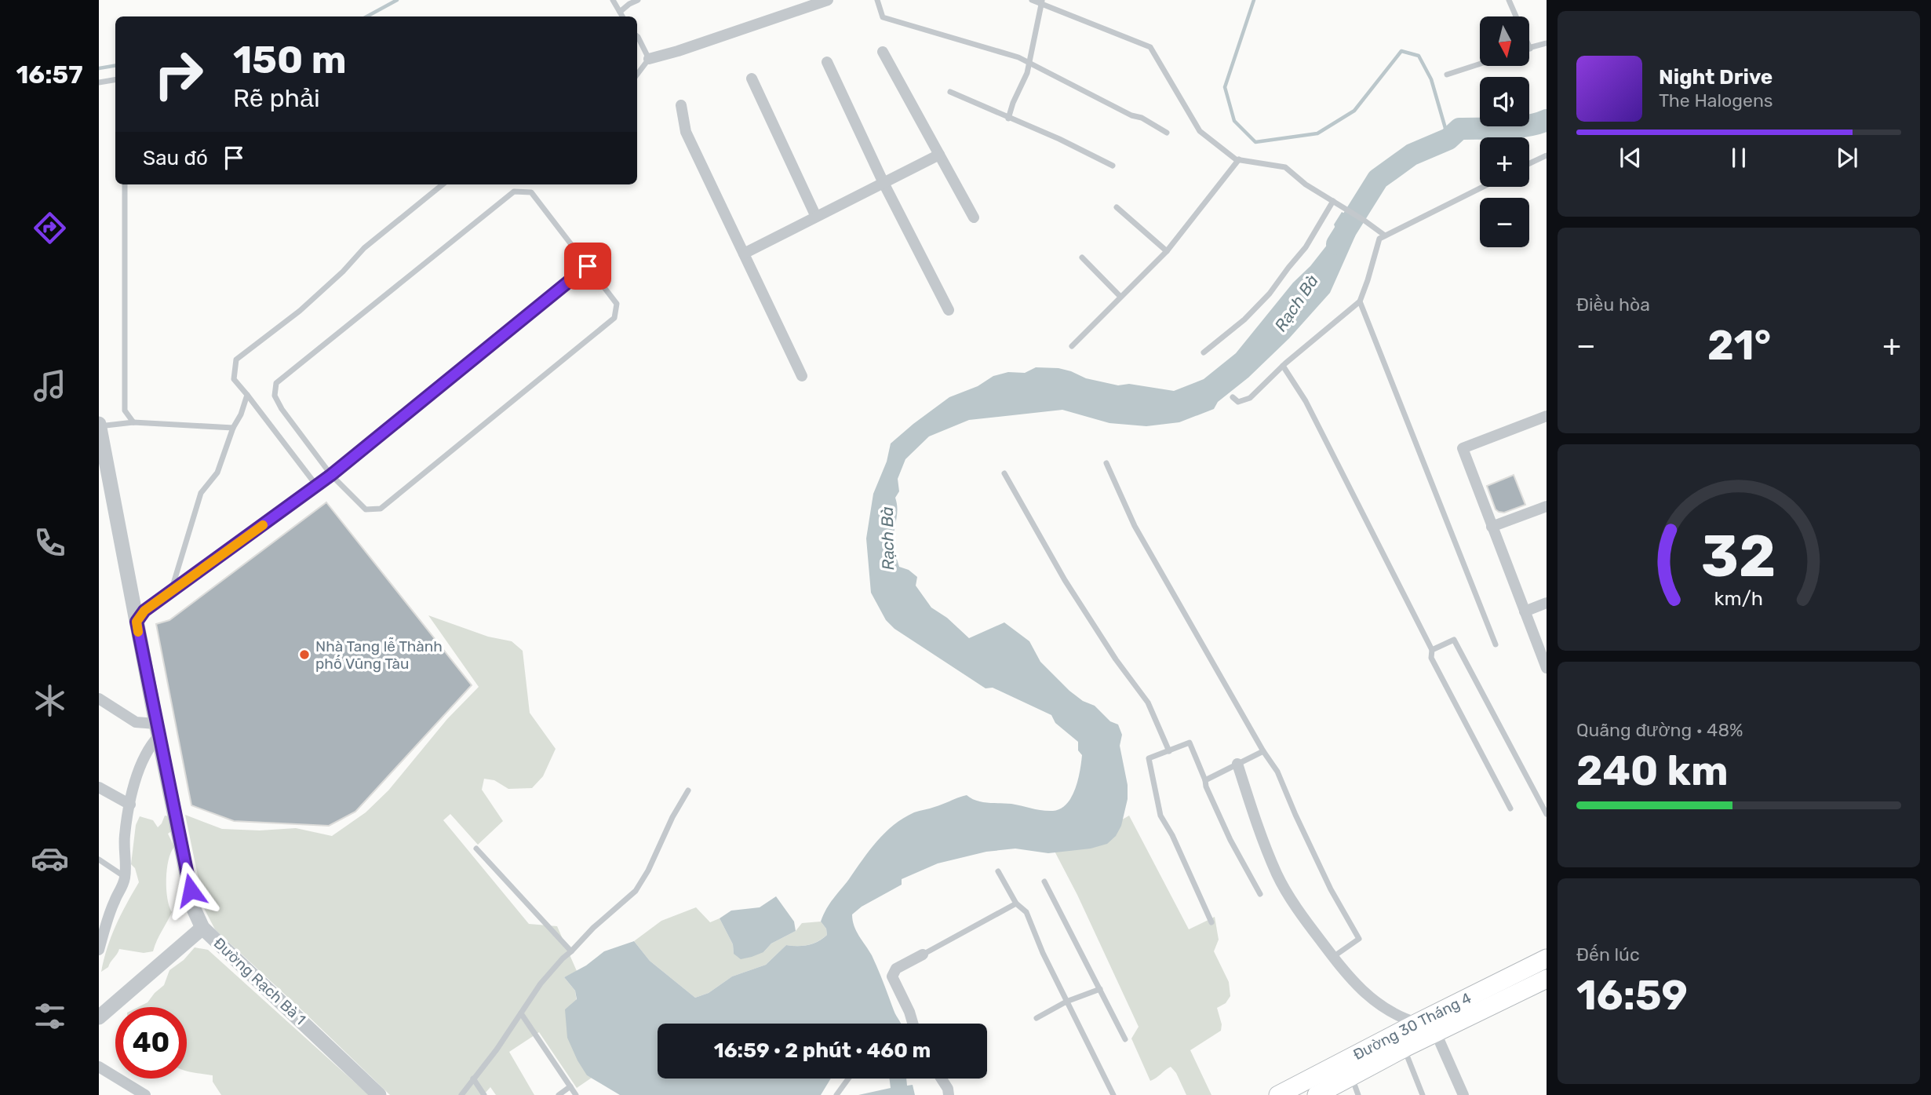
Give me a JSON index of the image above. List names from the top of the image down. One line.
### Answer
{"streets":{"main road":["Đường 30 Tháng 4"],"street":["Đường Rạch Bà 1"]},"water":["Rạch Bà"],"places":["Nhà Tang lễ Thành phố Vũng Tàu"],"north":"bottom","page":{"tabs":"16:57","map_buttons":["+","−"],"turn":["150 m","Rẽ phải"],"song":["Night Drive","The Halogens"],"then":"Sau đó","tile":["Điều hòa",["Quãng đường · 48%","240 km"],["Đến lúc","16:59"]],"heat":["−","21°","+"],"limit":"40","trip":"16:59 · 2 phút · 460 m","gauge":["32","km/h"]}}
